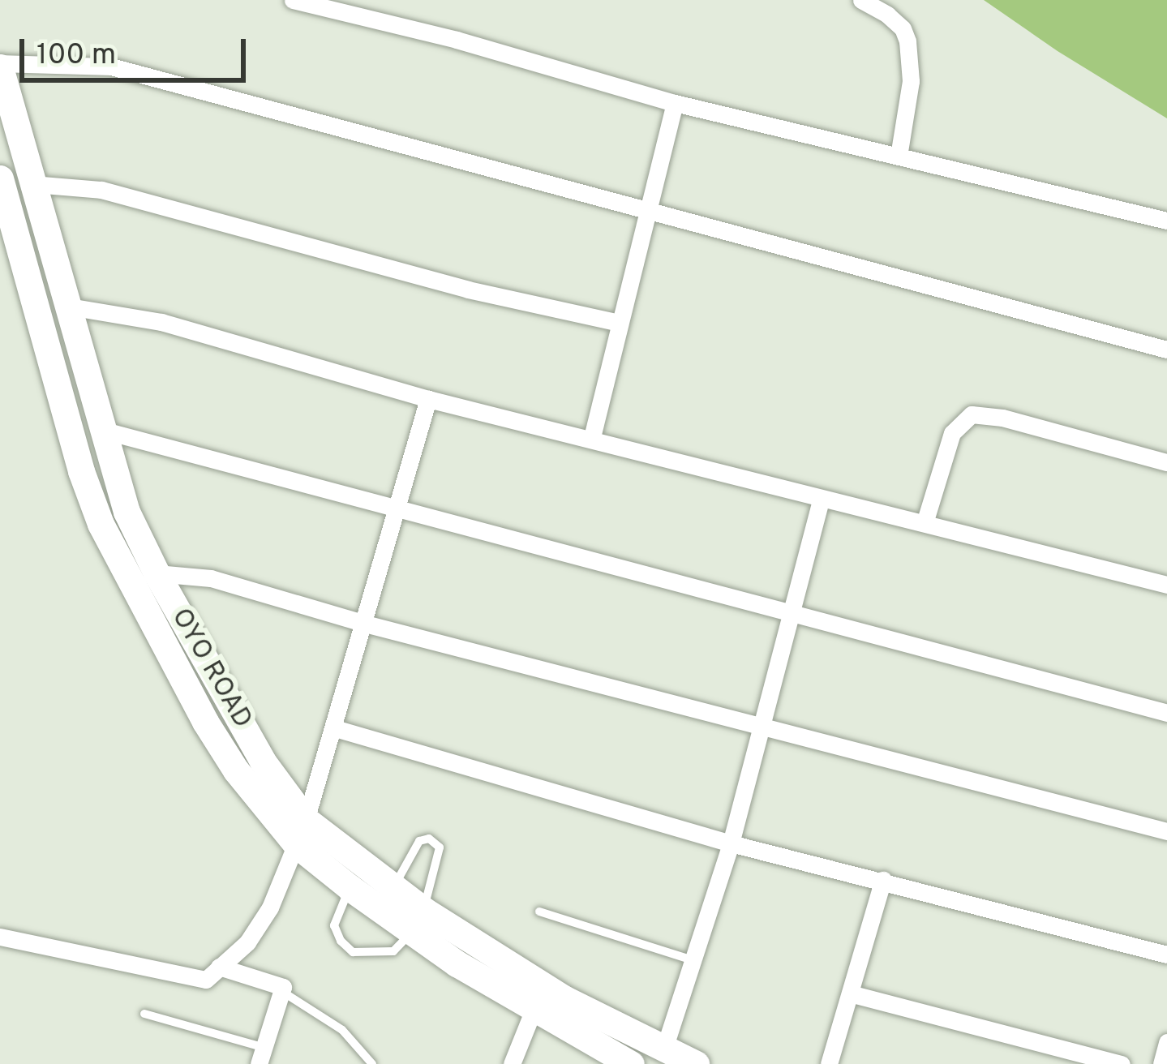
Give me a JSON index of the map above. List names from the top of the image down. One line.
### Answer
{"streets":{"main road":["OYO ROAD"]},"scale_bar":"100 m"}
